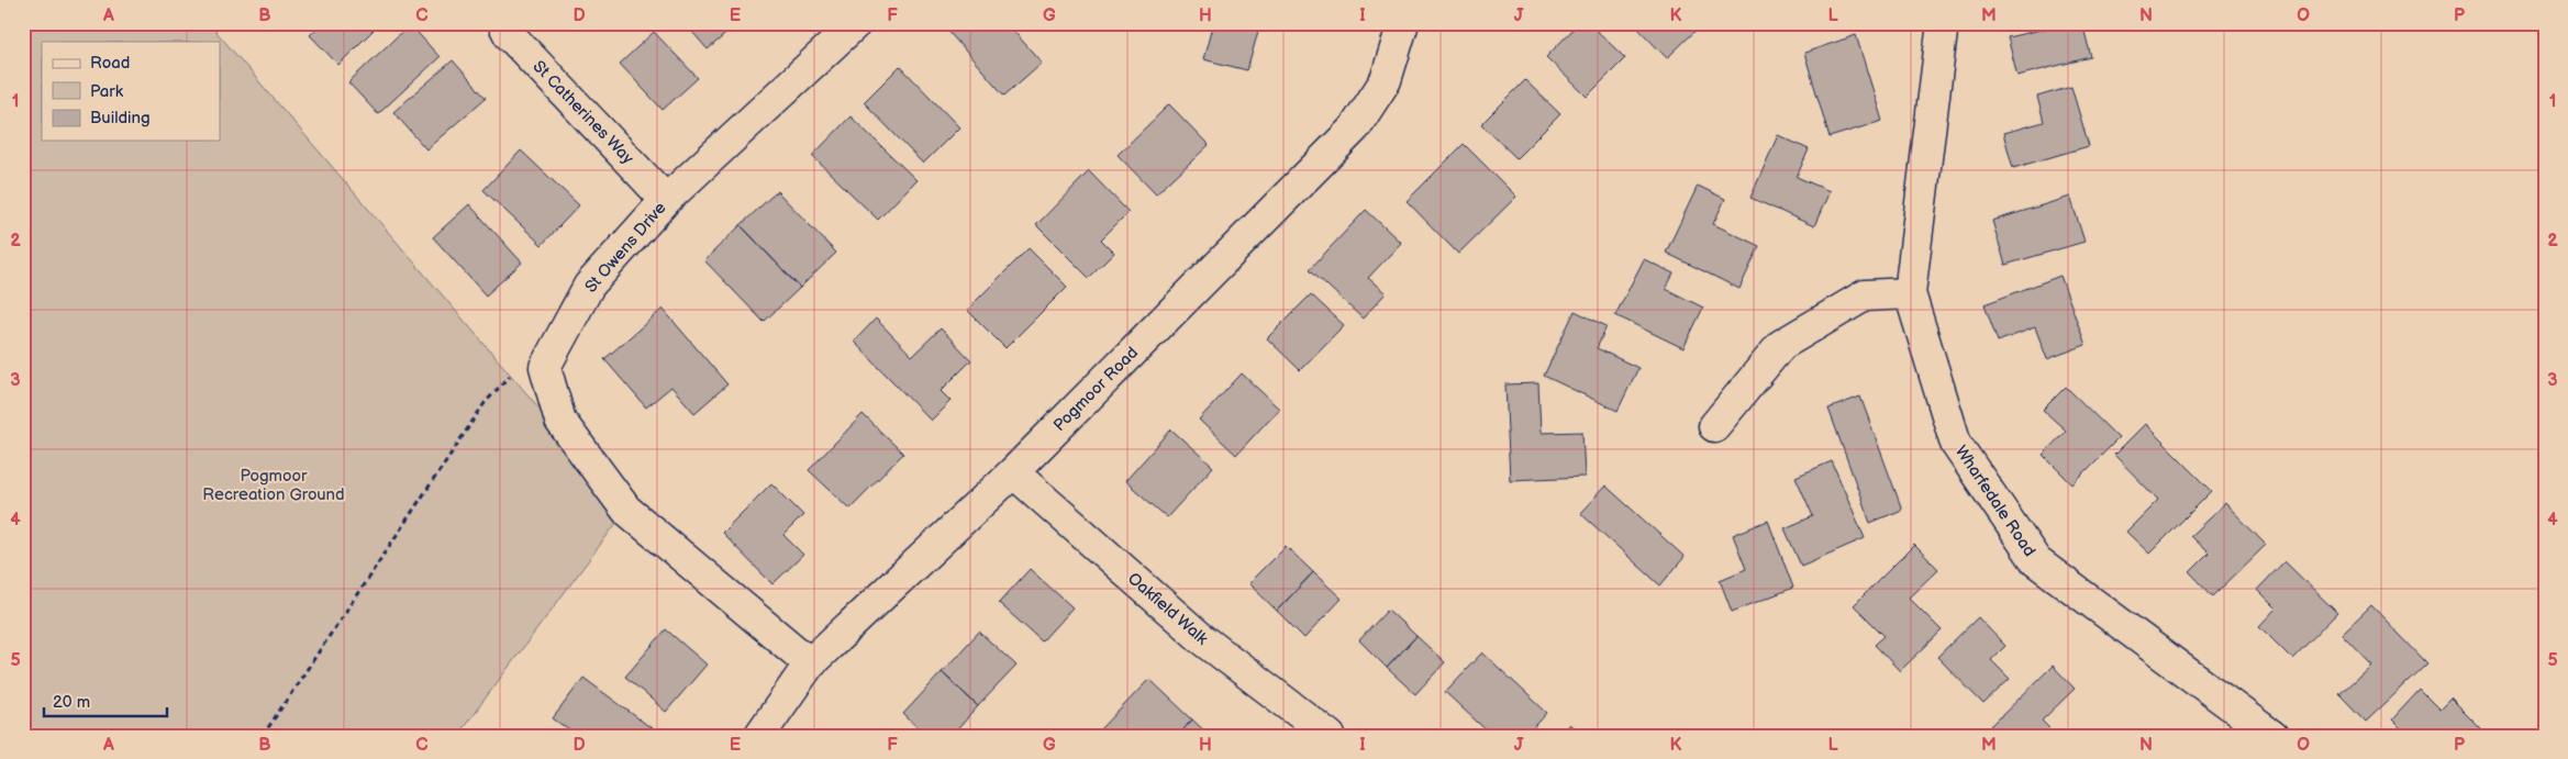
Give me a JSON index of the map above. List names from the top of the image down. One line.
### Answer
{"streets":{"street":["St Catherines Way","St Owens Drive","Pogmoor Road","Wharfedale Road","Oakfield Walk"]},"crossings":[["St Catherines Way","St Owens Drive"],["Pogmoor Road","Oakfield Walk"]],"parks":["Pogmoor Recreation Ground"],"legend":["Road","Park","Building"],"scale_bar":"20 m","grid":{"columns":["A","B","C","D","E","F","G","H","I","J","K","L","M","N","O","P"],"rows":["1","2","3","4","5"]}}
